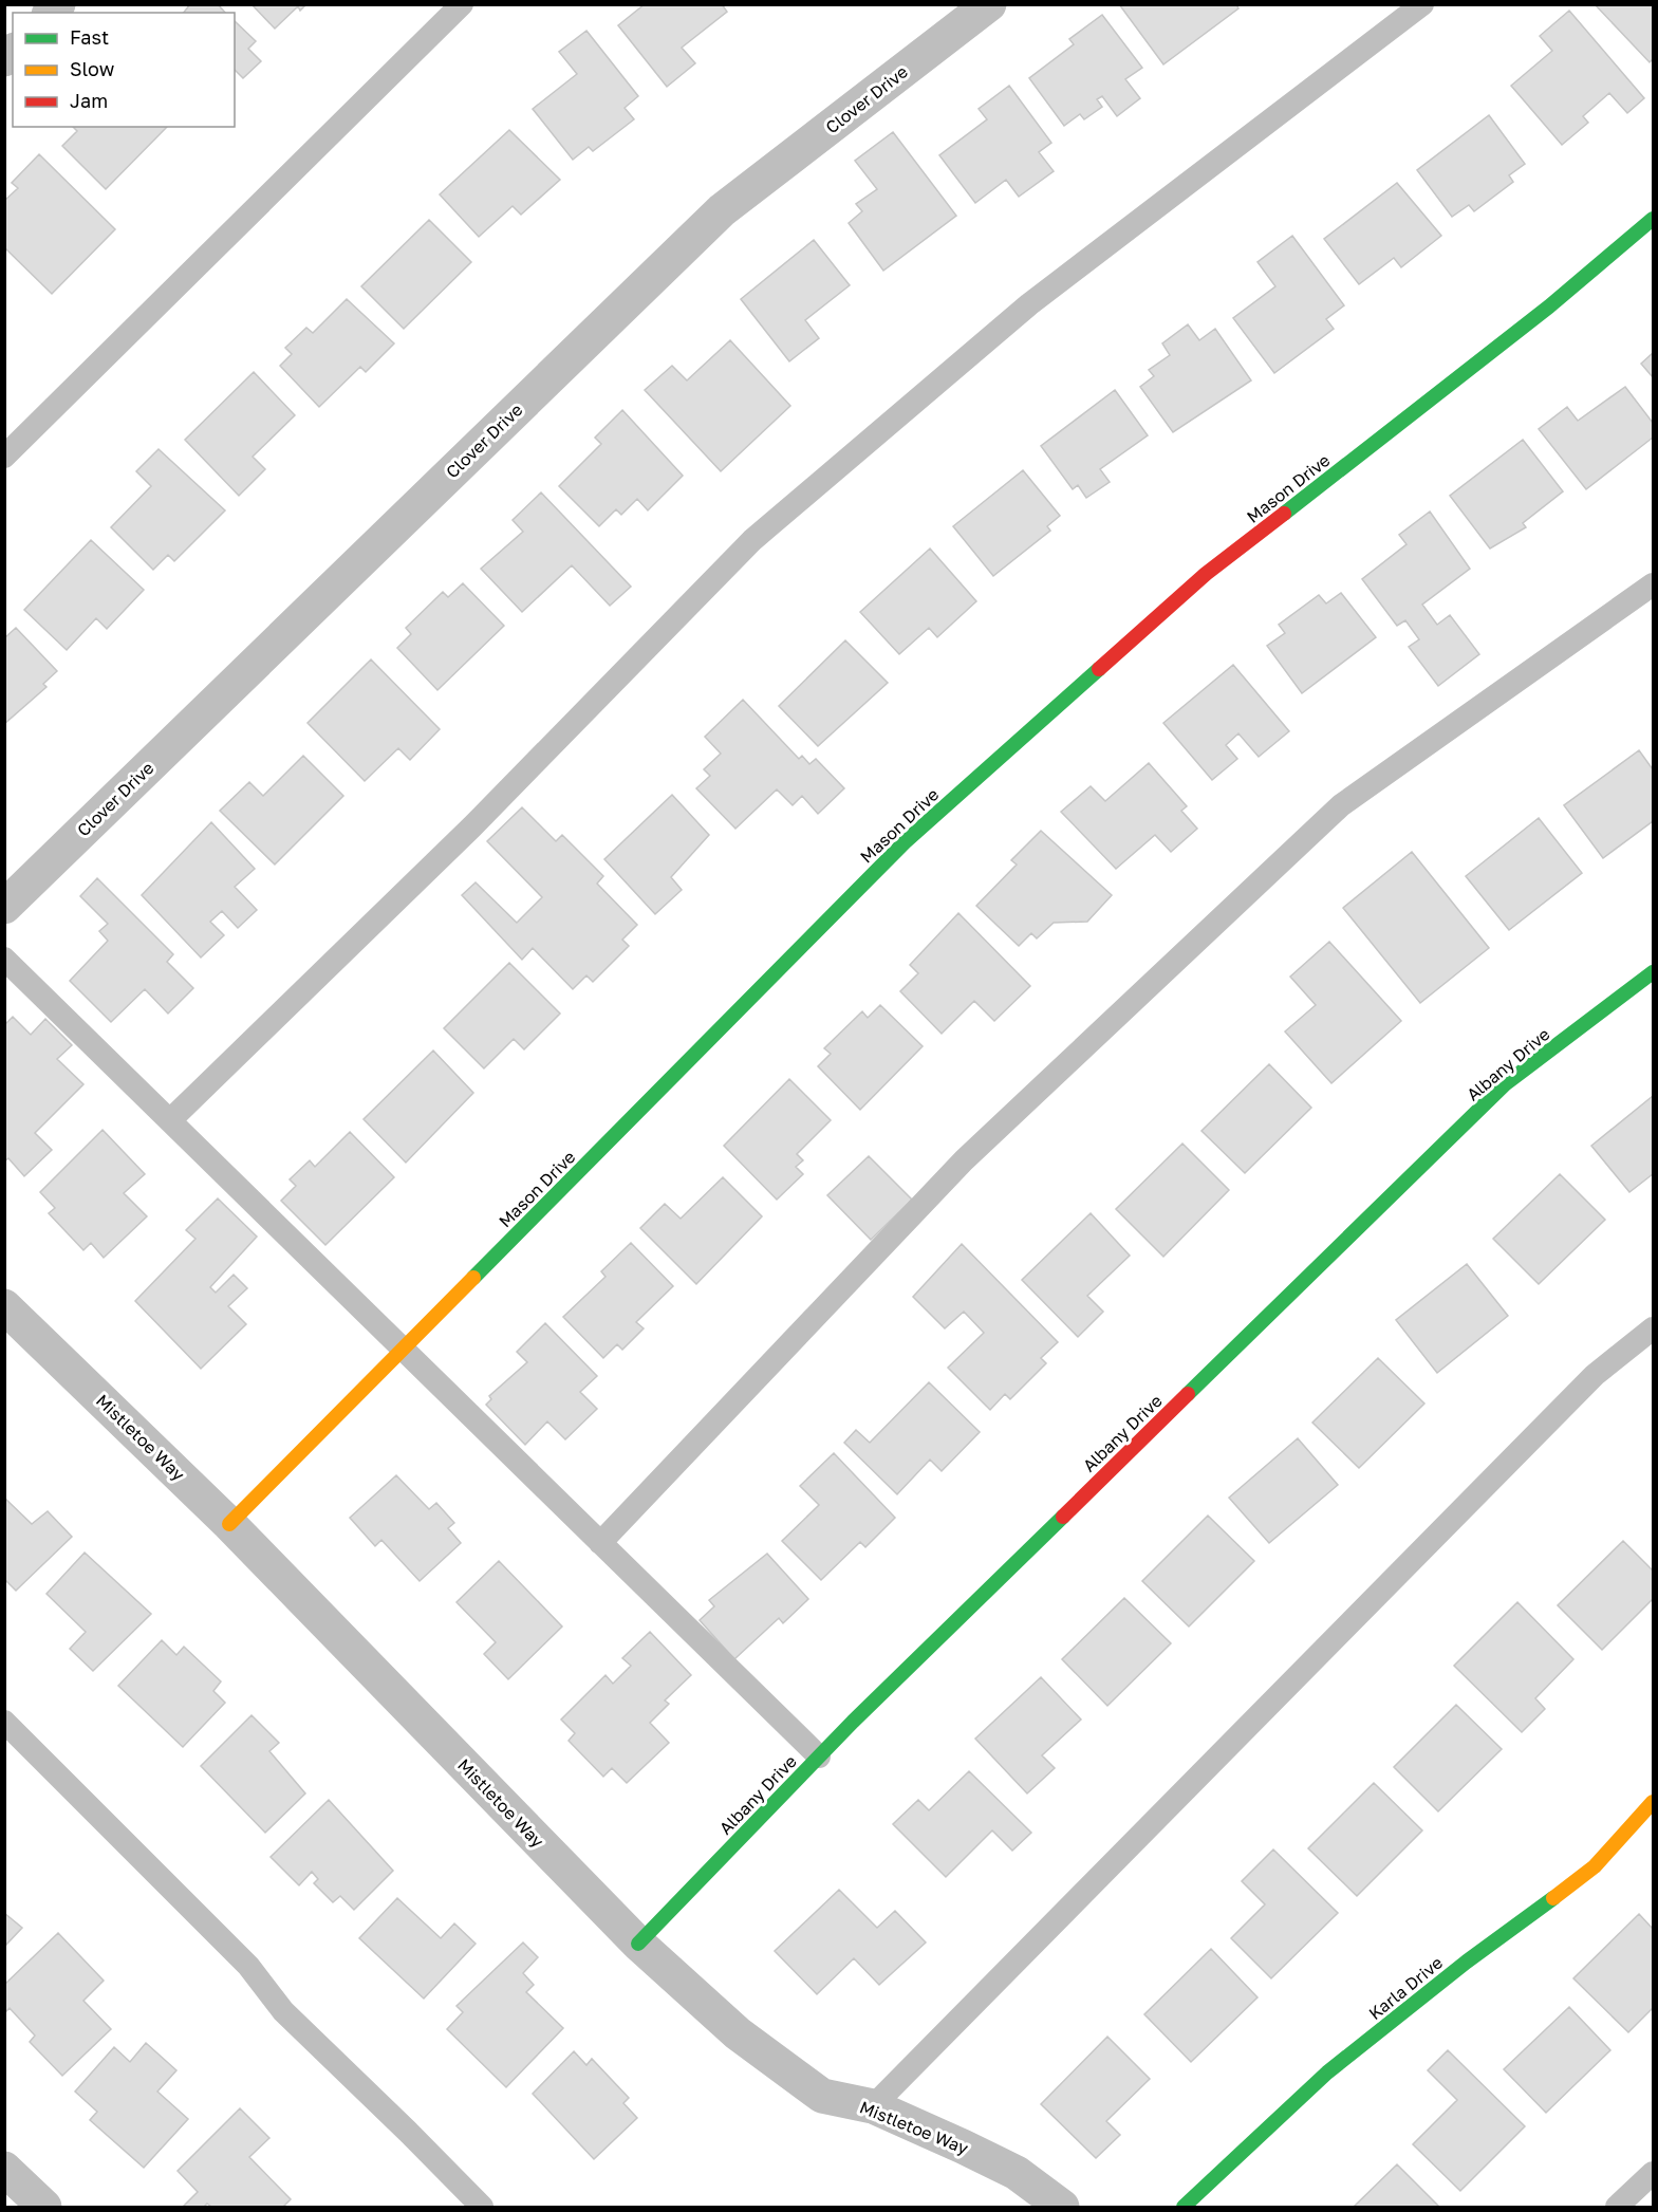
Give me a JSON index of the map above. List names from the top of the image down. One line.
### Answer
{"streets":{"street":["Clover Drive","Mason Drive","Albany Drive","Mistletoe Way","Karla Drive"]},"crossings":[["Mason Drive","Mistletoe Way"],["Albany Drive","Mistletoe Way"]],"legend":["Fast","Slow","Jam"]}
